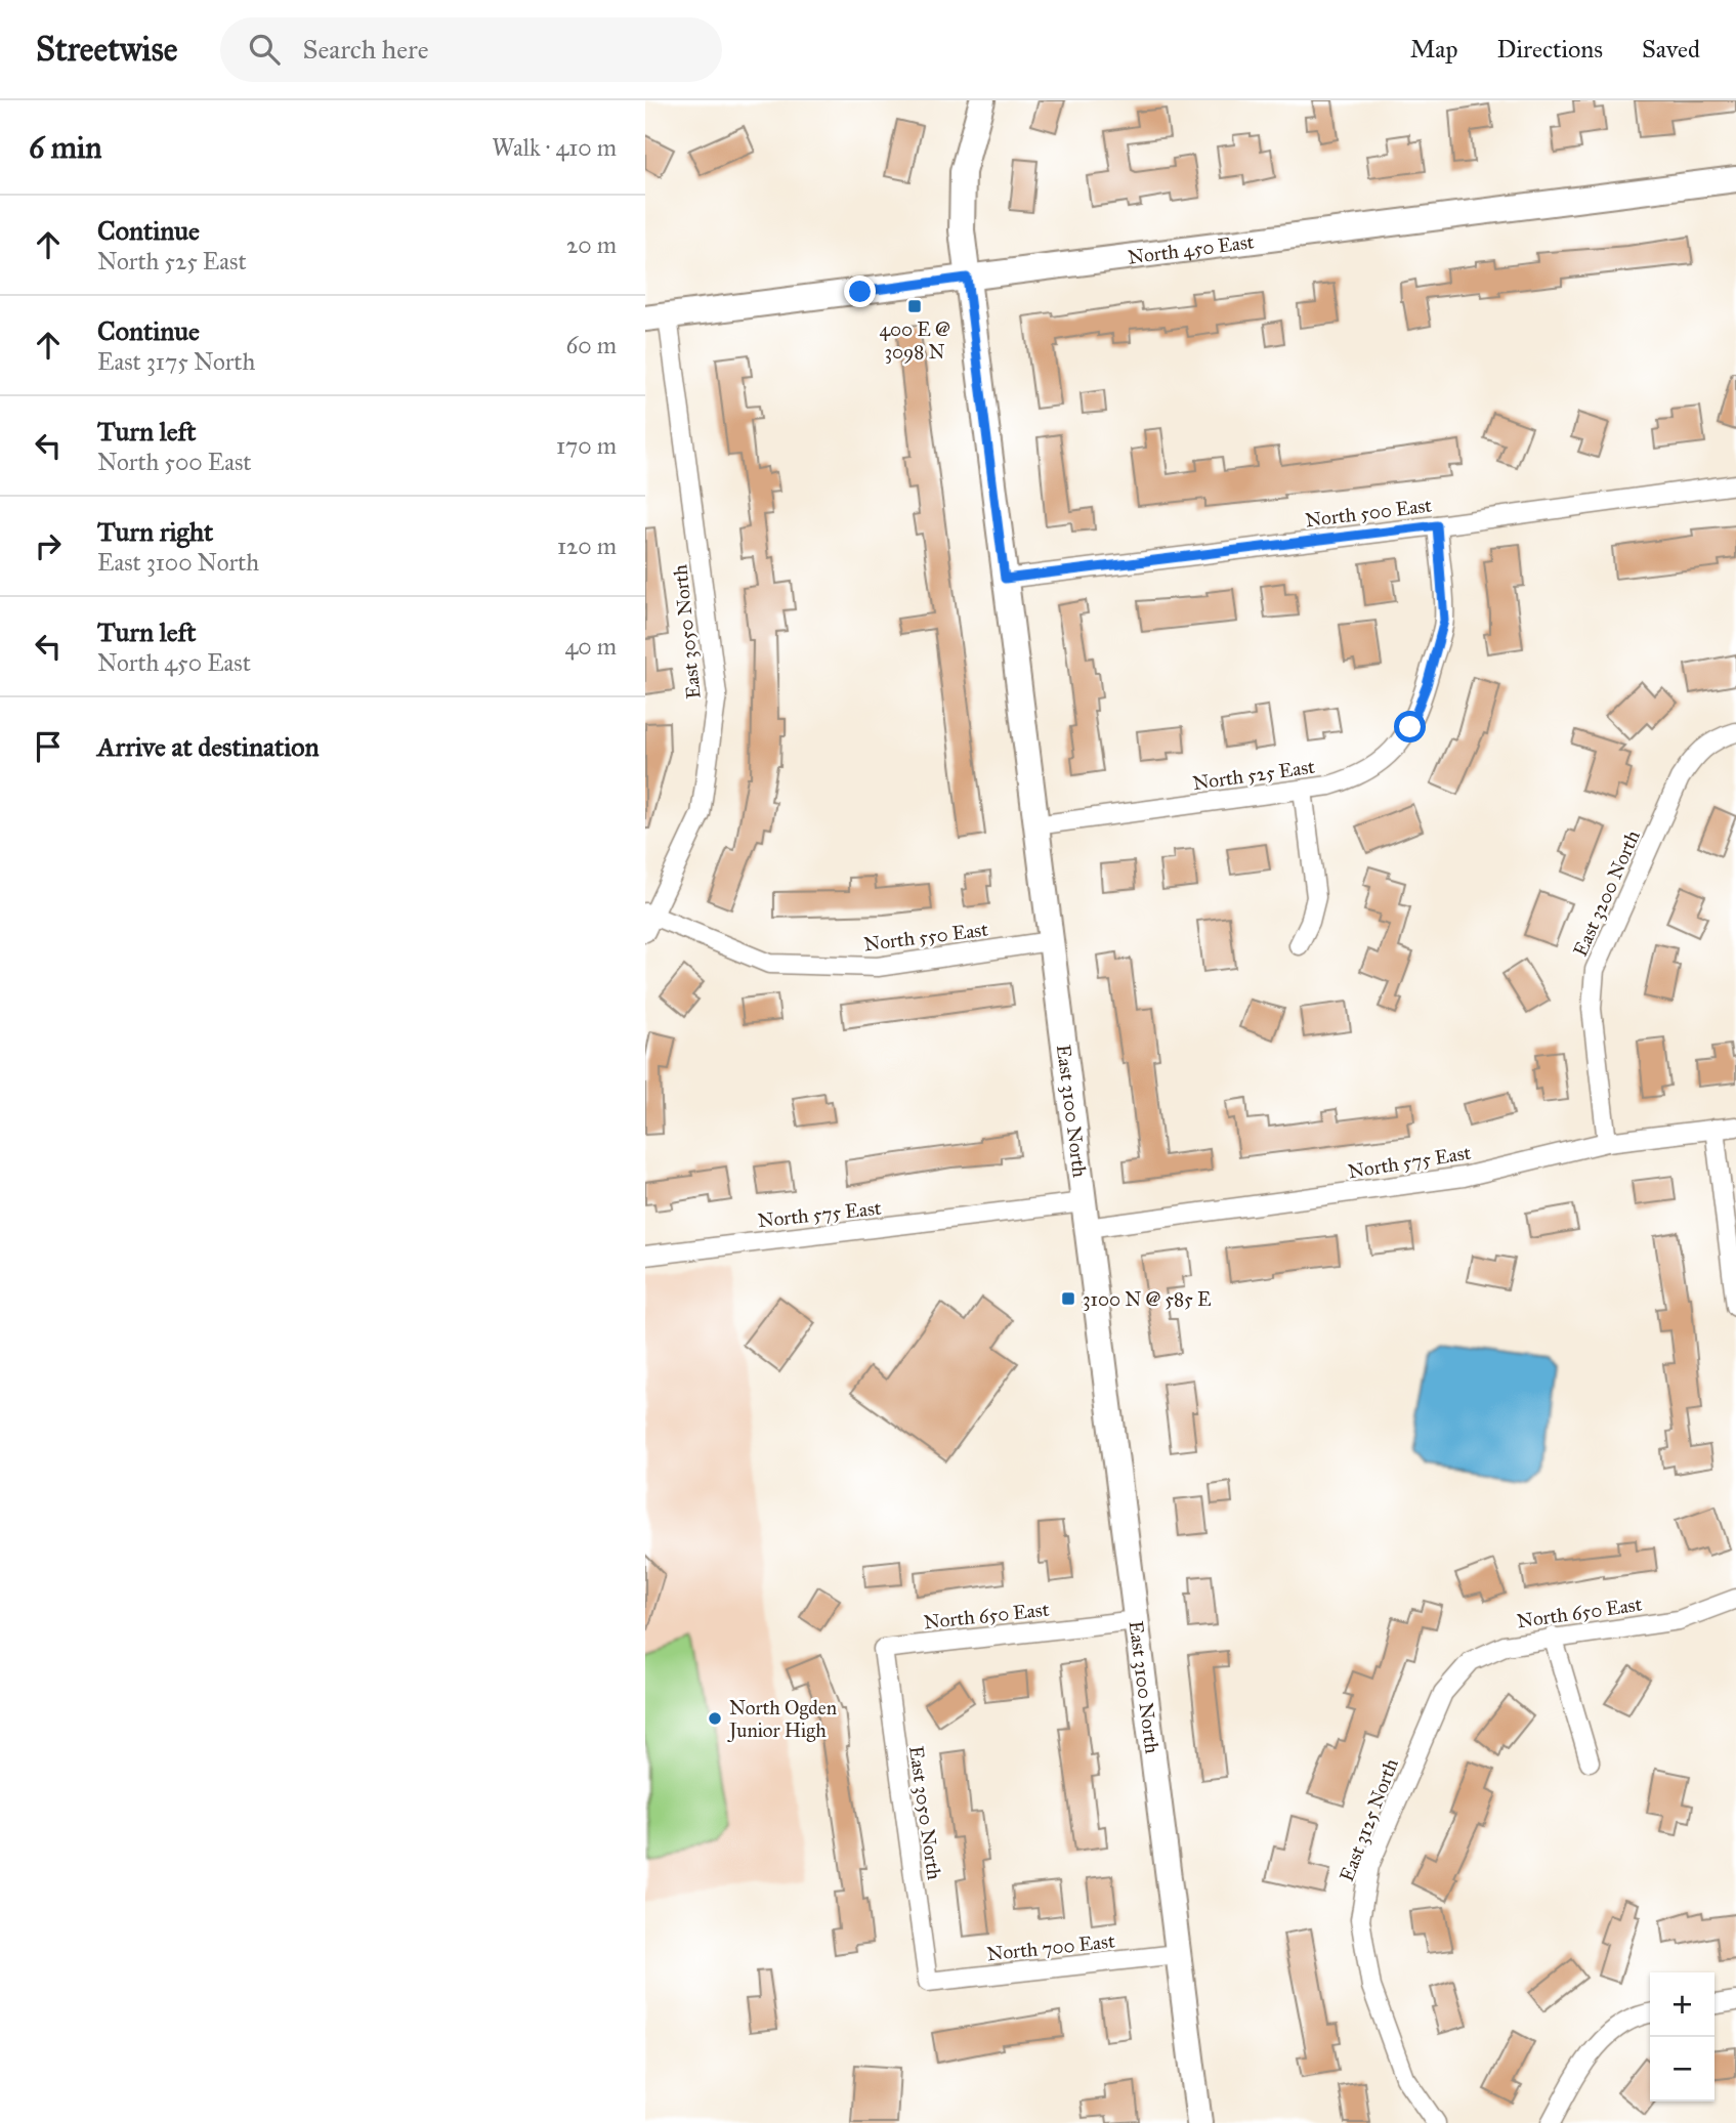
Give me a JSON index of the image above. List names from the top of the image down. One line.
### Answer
{"streets":{"main road":["North 450 East","East 3100 North"],"street":["North 500 East","East 3050 North","North 525 East","East 3200 North","North 550 East","North 575 East","North 650 East","East 3125 North","North 700 East"]},"crossings":[["North 450 East","East 3050 North"],["North 450 East","East 3100 North"],["North 500 East","North 525 East"],["North 500 East","East 3100 North"],["East 3050 North","North 550 East"],["East 3050 North","North 650 East"],["East 3050 North","North 700 East"],["North 525 East","East 3100 North"],["East 3200 North","North 575 East"],["North 550 East","East 3100 North"],["East 3100 North","North 575 East"],["East 3100 North","North 650 East"],["East 3100 North","North 700 East"],["North 650 East","East 3125 North"]],"places":{"transit":["400 E @ 3098 N","3100 N @ 585 E"],"other":["North Ogden Junior High"]},"page":{"header":"Streetwise","search":"Search here","nav":["Map","Directions","Saved"],"heading":["6 min","Walk · 410 m"],"list":[["Continue","North 525 East","20 m"],["Continue","East 3175 North","60 m"],["Turn left","North 500 East","170 m"],["Turn right","East 3100 North","120 m"],["Turn left","North 450 East","40 m"],"Arrive at destination"],"map_buttons":["+","−"]}}
